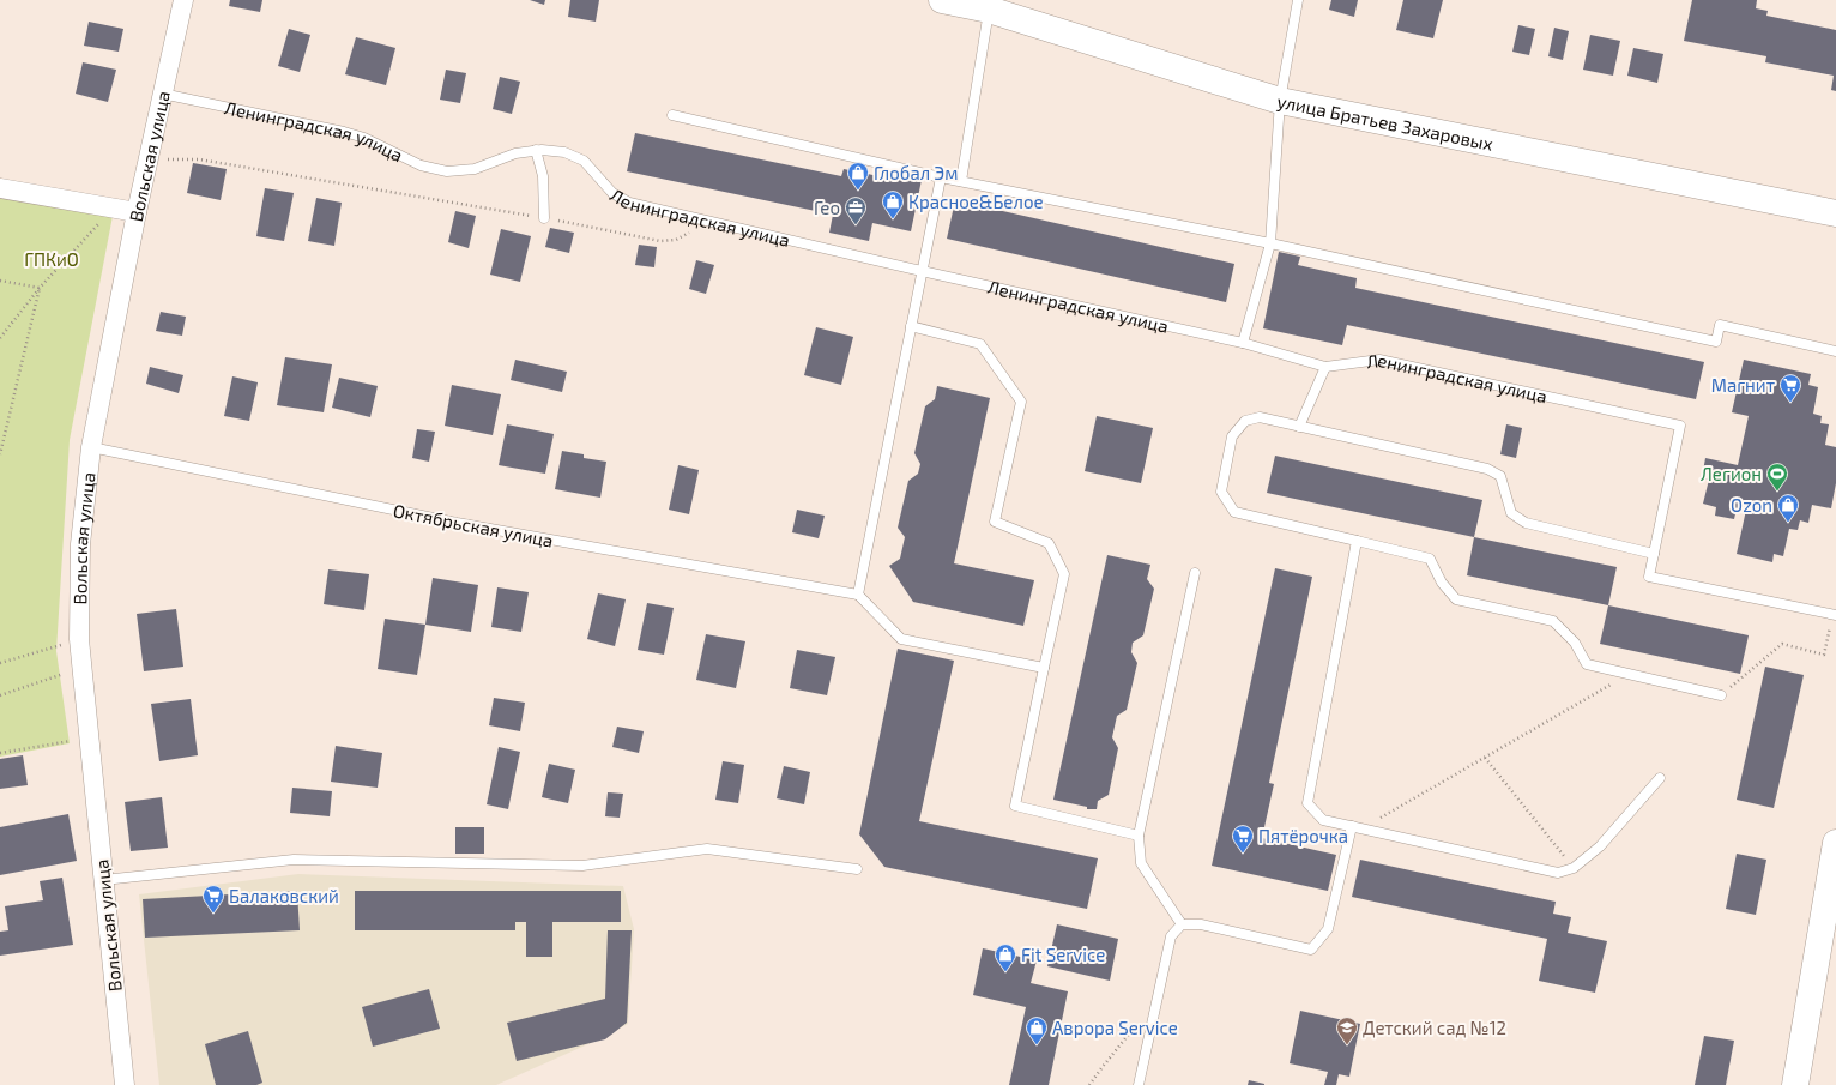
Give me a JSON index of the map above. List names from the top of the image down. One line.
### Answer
{"streets":{"main road":["улица Братьев Захаровых"],"street":["Вольская улица"],"lane":["Ленинградская улица","Октябрьская улица"]},"crossings":[["Ленинградская улица","Вольская улица"],["Вольская улица","Октябрьская улица"]],"parks":["ГПКиО"],"places":{"shop":["Глобал Эм","Красное&Белое","Ozon","Fit Service","Аврора Service"],"office":["Гео"],"supermarket":["Магнит","Пятёрочка","Балаковский"],"sports":["Легион"],"school or university":["Детский сад №12"]}}
